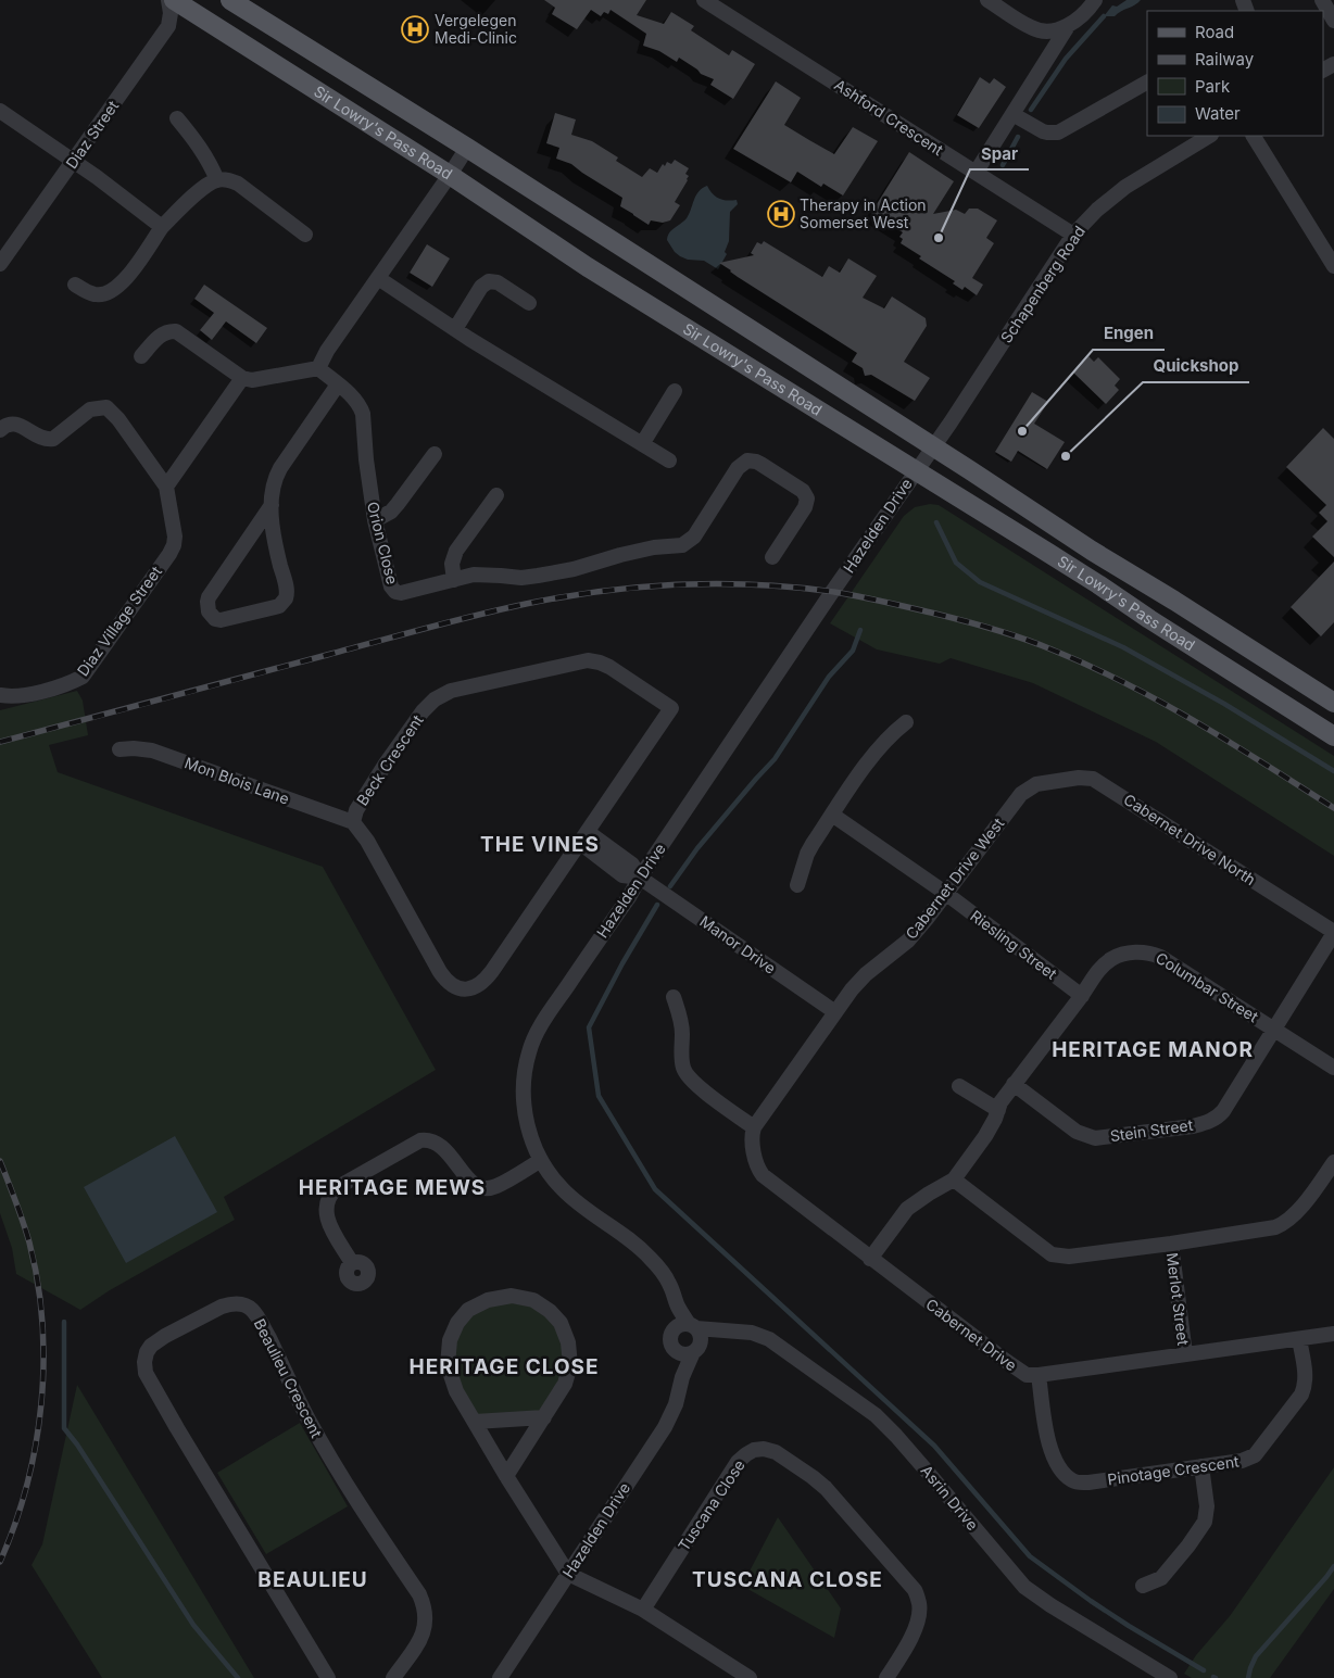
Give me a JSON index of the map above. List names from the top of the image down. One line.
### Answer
{"streets":{"main road":["Sir Lowry's Pass Road"],"street":["Ashford Crescent","Diaz Street","Schapenberg Road","Hazelden Drive","Orion Close","Diaz Village Street","Beck Crescent","Mon Blois Lane","Cabernet Drive North","Cabernet Drive West","Manor Drive","Riesling Street","Columbar Street","Stein Street","Merlot Street","Cabernet Drive","Beaulieu Crescent","Pinotage Crescent","Asrin Drive","Tuscana Close"]},"crossings":[["Ashford Crescent","Schapenberg Road"],["Sir Lowry's Pass Road","Schapenberg Road"],["Sir Lowry's Pass Road","Hazelden Drive"],["Schapenberg Road","Hazelden Drive"],["Hazelden Drive","Manor Drive"],["Hazelden Drive","Asrin Drive"],["Beck Crescent","Mon Blois Lane"],["Cabernet Drive North","Cabernet Drive West"],["Cabernet Drive North","Stein Street"],["Cabernet Drive West","Manor Drive"],["Cabernet Drive West","Riesling Street"],["Cabernet Drive West","Cabernet Drive"],["Riesling Street","Columbar Street"],["Columbar Street","Stein Street"],["Columbar Street","Cabernet Drive"],["Merlot Street","Cabernet Drive"],["Cabernet Drive","Pinotage Crescent"]],"districts":["THE VINES","HERITAGE MANOR","HERITAGE MEWS","HERITAGE CLOSE","BEAULIEU","TUSCANA CLOSE"],"places":{"hospital":["Vergelegen Medi-Clinic","Therapy in Action Somerset West"],"other":["Spar","Engen","Quickshop"]},"legend":["Road","Railway","Park","Water"]}
